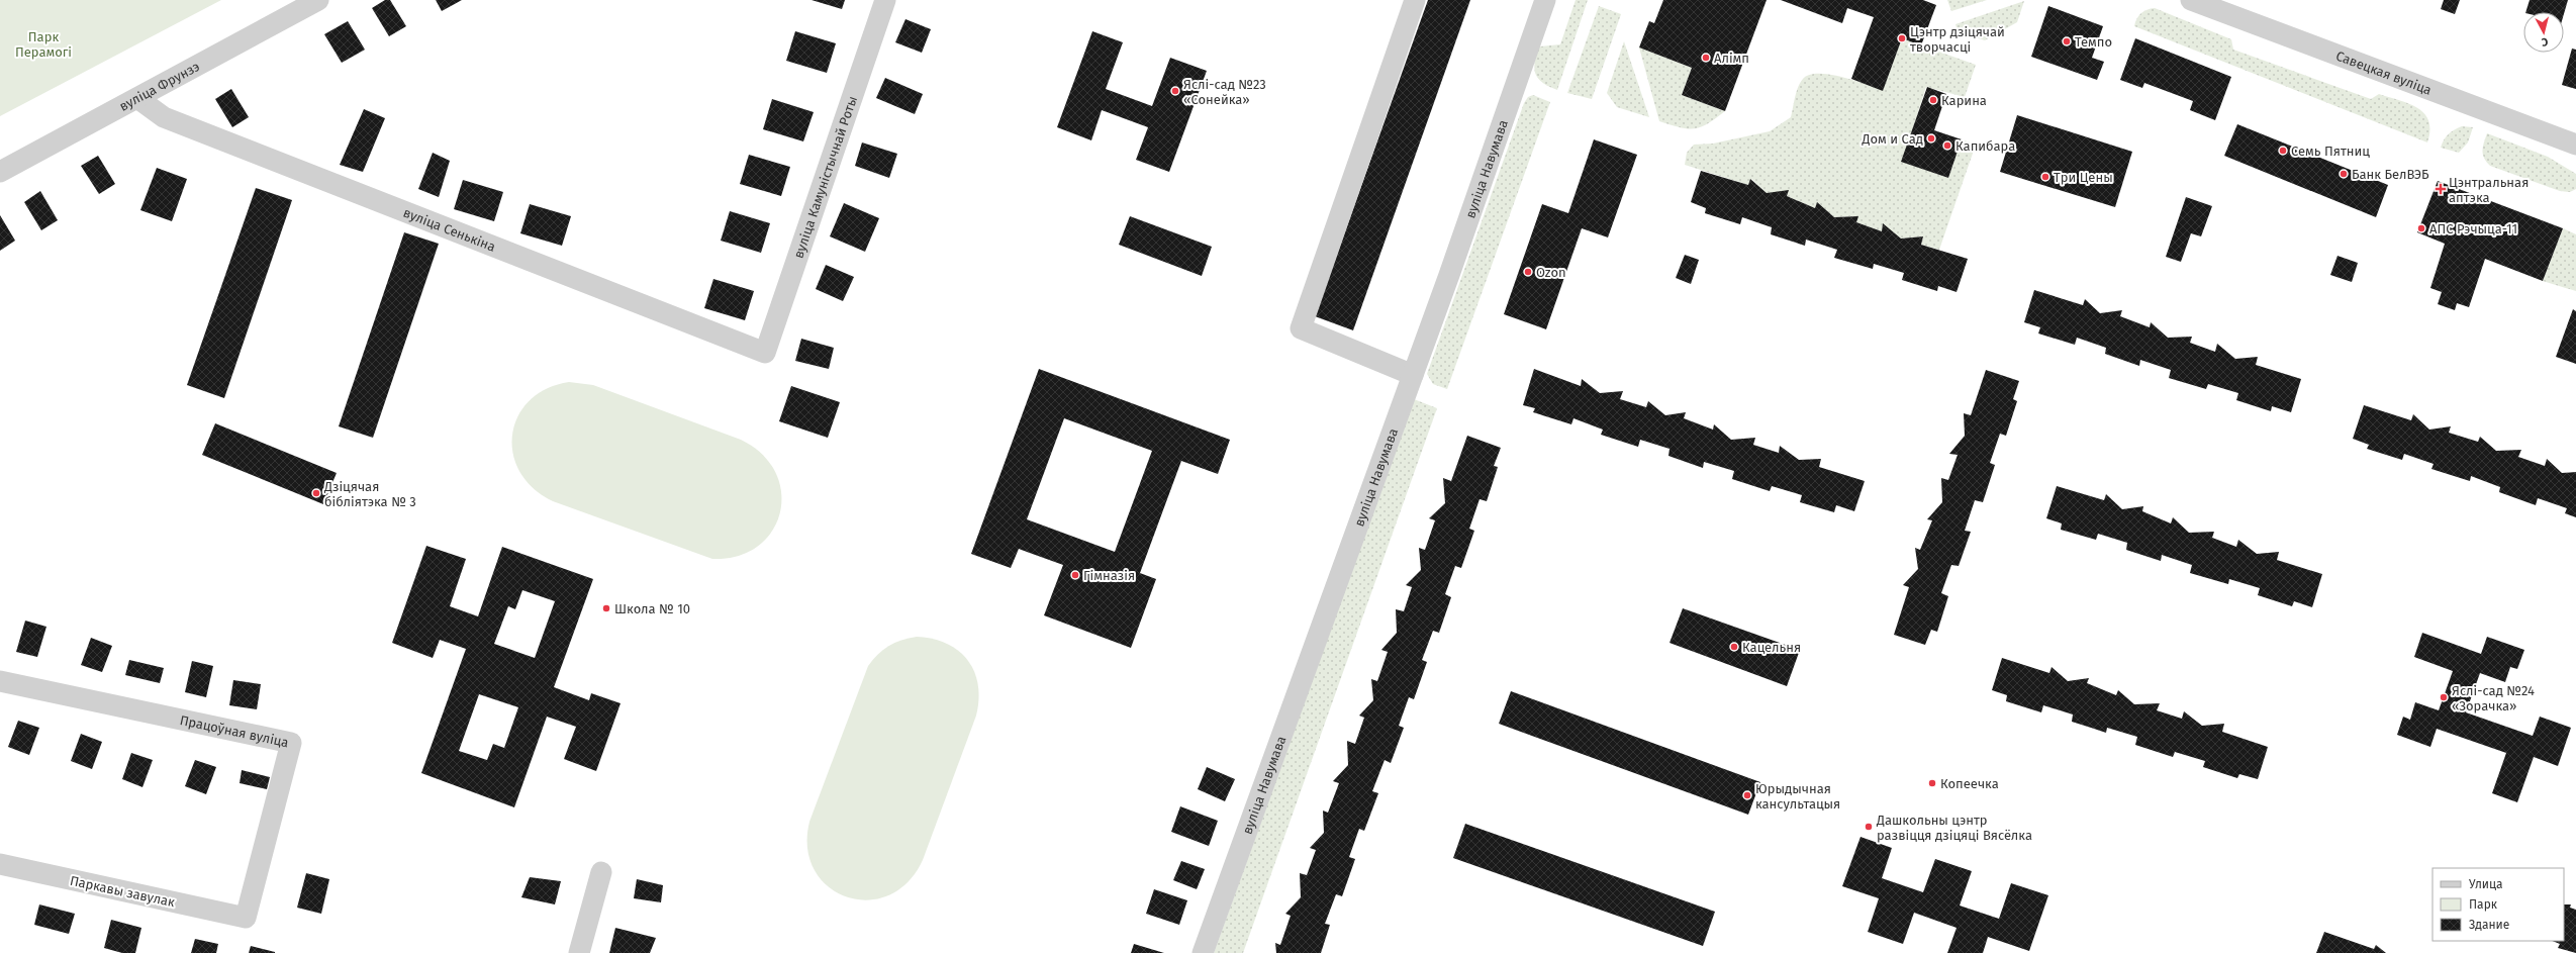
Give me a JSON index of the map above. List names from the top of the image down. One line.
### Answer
{"streets":{"street":["Савецкая вуліца","вуліца Фрунзэ","вуліца Навумава","вуліца Камуністычнай Роты","вуліца Сенькіна","Працоўная вуліца","Паркавы завулак"]},"crossings":[["вуліца Фрунзэ","вуліца Сенькіна"],["вуліца Камуністычнай Роты","вуліца Сенькіна"],["Працоўная вуліца","Паркавы завулак"]],"parks":["Парк Перамогі"],"places":{"other":["Цэнтр дзіцячай творчасці","Темпо","Алімп","Яслі-сад №23 «Сонейка»","Карина","Дом и Сад","Капибара","Семь Пятниц","Банк БелВЭБ","Три Цены","АПС Рэчыца-11","Ozon","Дзіцячая бібліятэка № 3","Гімназія","Школа № 10","Кацельня","Яслі-сад №24 «Зорачка»","Копеечка","Юрыдычная кансультацыя","Дашкольны цэнтр развіцця дзіцяці Вясёлка"],"health":["Цэнтральная аптэка"]},"legend":["Улица","Парк","Здание"],"north":"bottom"}
